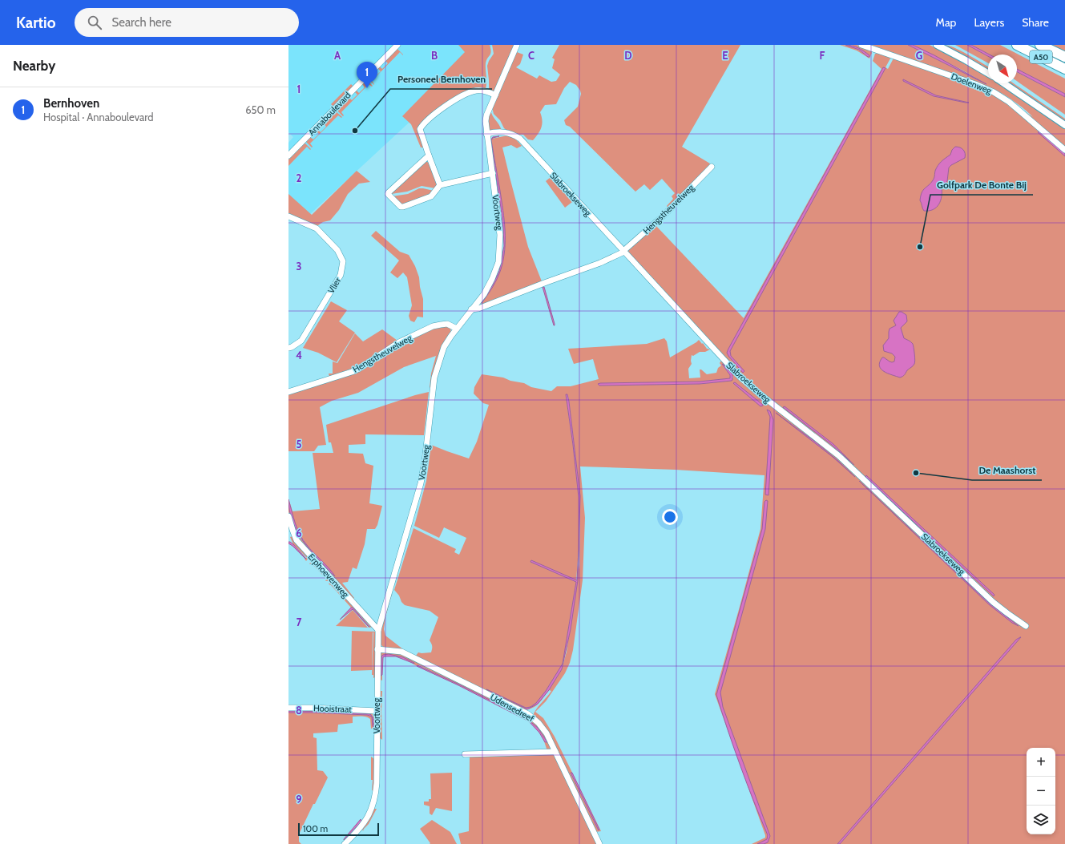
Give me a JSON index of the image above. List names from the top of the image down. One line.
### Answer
{"streets":{"highway":["A50"],"street":["Doelenweg","Annaboulevard","Slabroekseweg","Hengstheuvelweg","Voortweg","Vlier","Erphoevenweg","Udensedreef","Hooistraat"]},"crossings":[["Slabroekseweg","Hengstheuvelweg"],["Slabroekseweg","Voortweg"],["Hengstheuvelweg","Voortweg"],["Voortweg","Erphoevenweg"],["Voortweg","Udensedreef"],["Voortweg","Hooistraat"]],"places":["Personeel Bernhoven","Golfpark De Bonte Bij","De Maashorst"],"scale_bar":"100 m","north":"bottom right","page":{"header":"Kartio","search":"Search here","nav":["Map","Layers","Share"],"heading":"Nearby","pins":"1","list":[{"mark":"1","name":"Bernhoven","note":"Hospital · Annaboulevard","value":"650 m"}],"map_buttons":["+","−"],"scale":"100 m"},"grid":{"columns":["A","B","C","D","E","F","G"],"rows":["1","2","3","4","5","6","7","8","9"]}}
